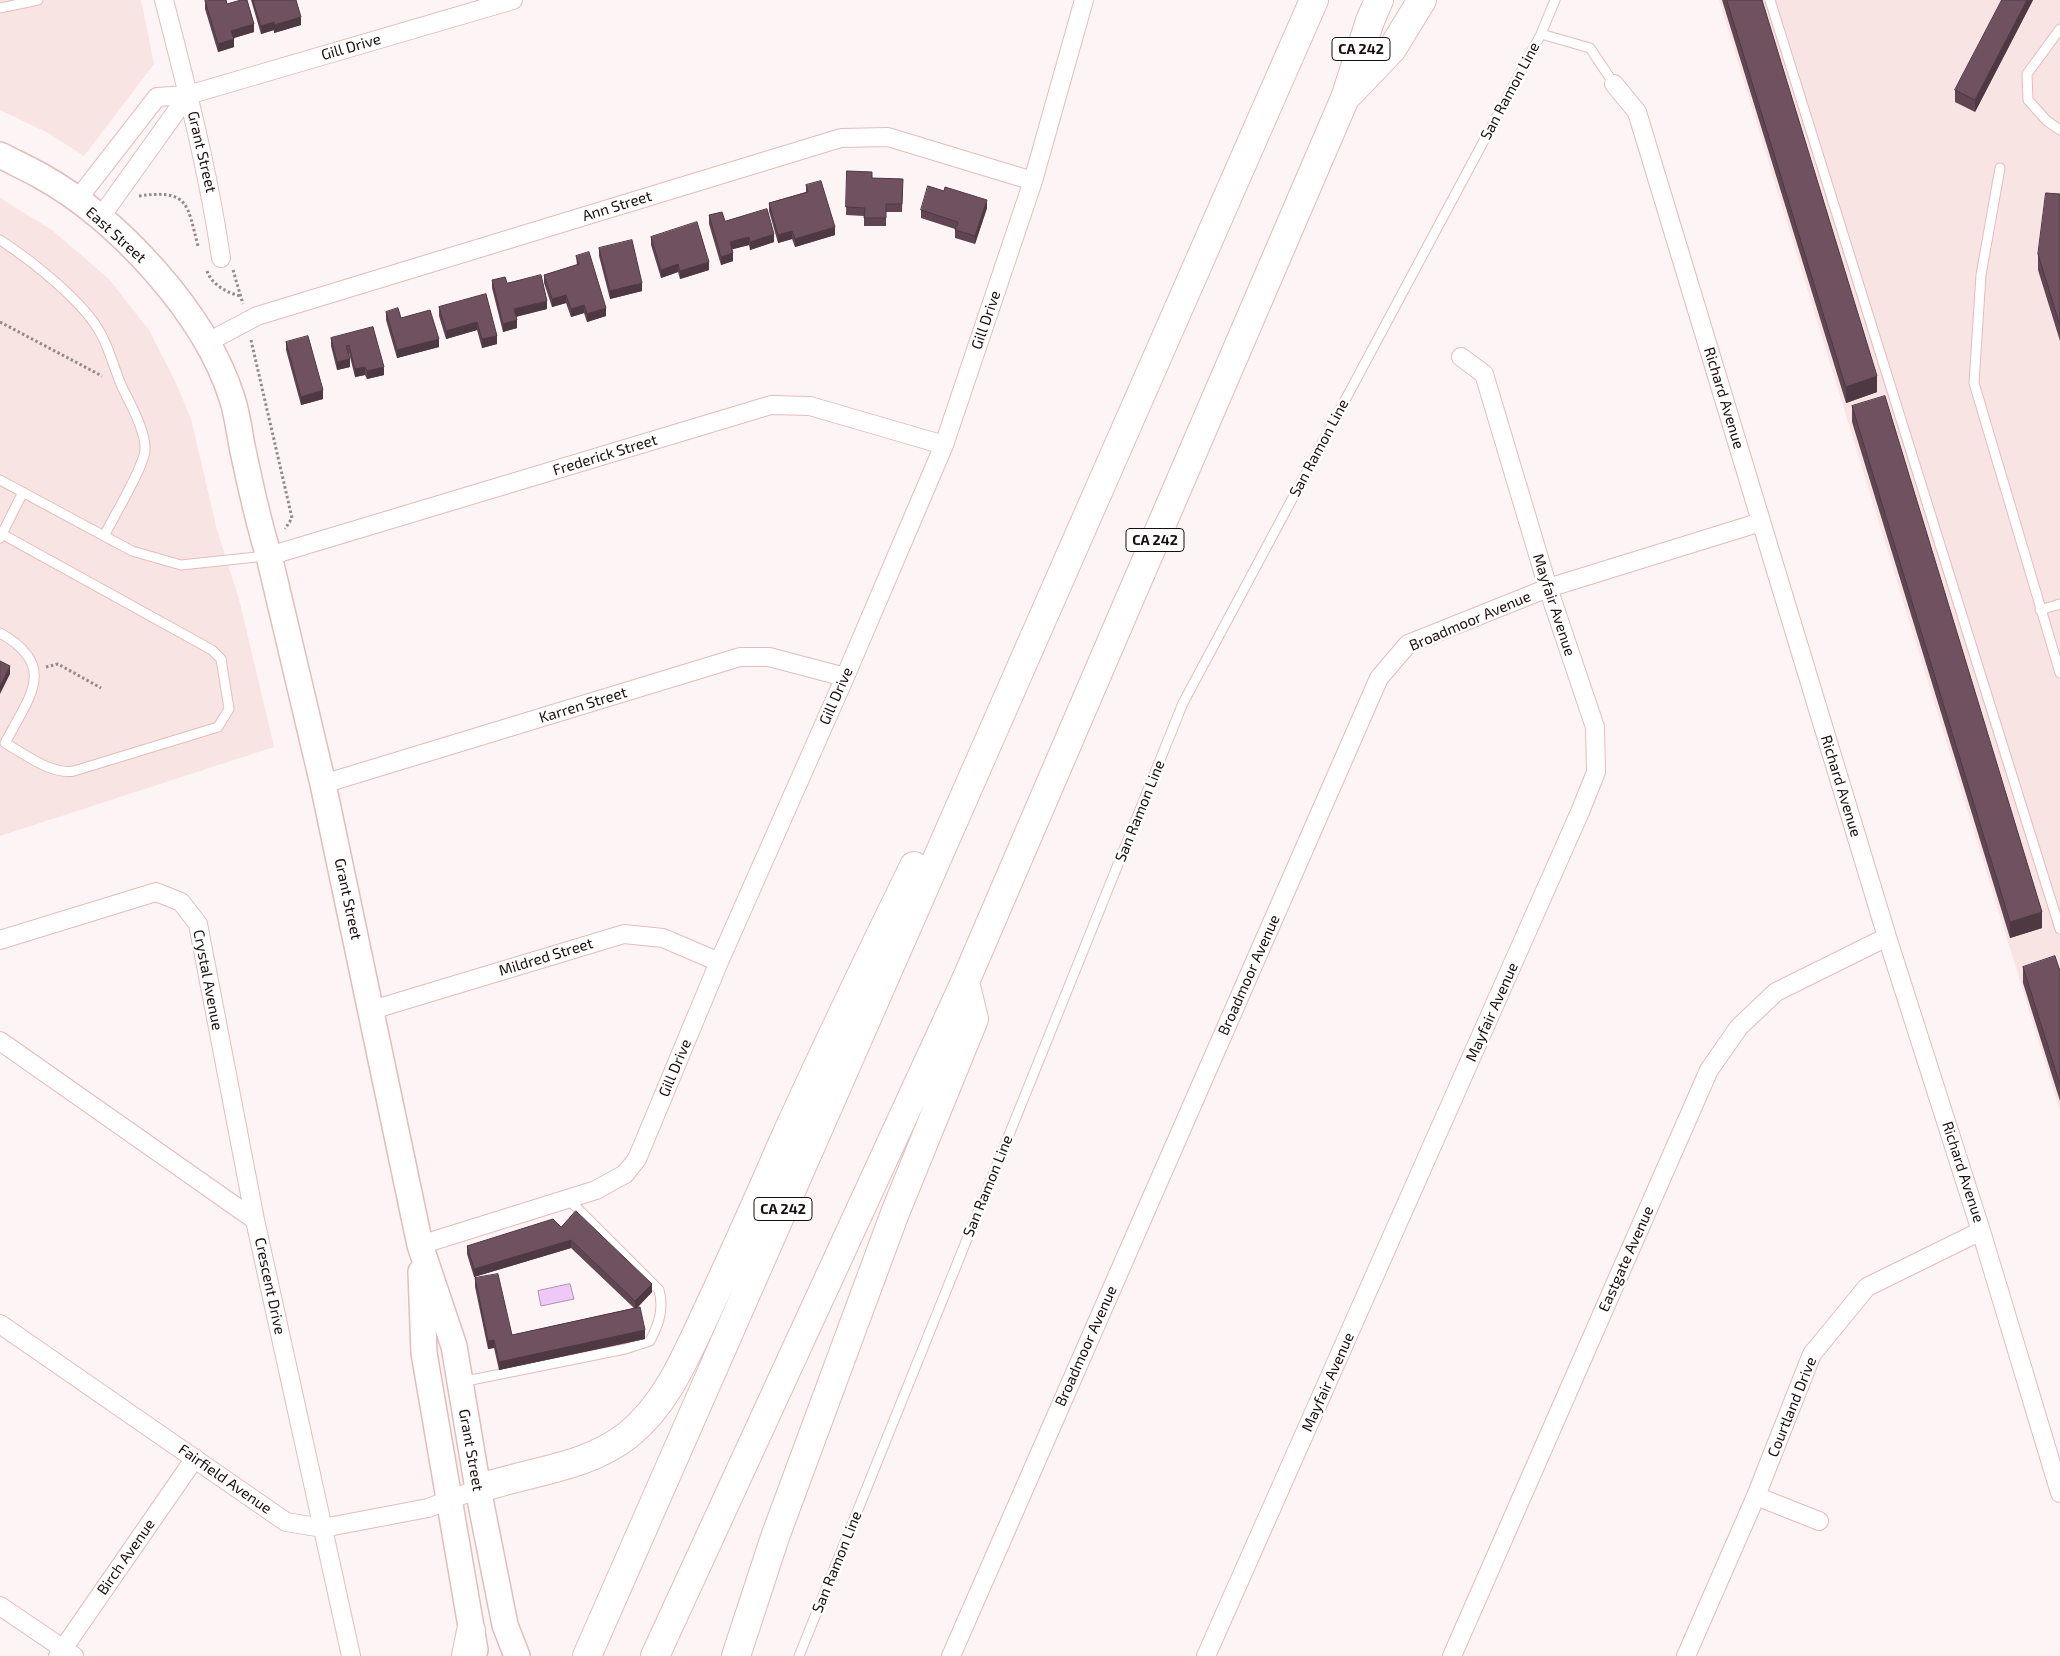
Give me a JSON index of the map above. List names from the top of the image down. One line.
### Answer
{"streets":{"highway":["CA 242"],"street":["Gill Drive","Grant Street","Ann Street","East Street","Richard Avenue","Frederick Street","Mayfair Avenue","Broadmoor Avenue","Karren Street","Mildred Street","Crystal Avenue","Eastgate Avenue","Crescent Drive","Courtland Drive","Fairfield Avenue","Birch Avenue"],"lane":["San Ramon Line"]},"crossings":[["Gill Drive","Grant Street"],["Gill Drive","Ann Street"],["Gill Drive","East Street"],["Gill Drive","Frederick Street"],["Gill Drive","Karren Street"],["Gill Drive","Mildred Street"],["Grant Street","Ann Street"],["Grant Street","East Street"],["Grant Street","Frederick Street"],["Grant Street","Karren Street"],["Grant Street","Mildred Street"],["Grant Street","Fairfield Avenue"],["Ann Street","East Street"],["Richard Avenue","Broadmoor Avenue"],["Richard Avenue","Eastgate Avenue"],["Richard Avenue","Courtland Drive"],["Mayfair Avenue","Broadmoor Avenue"],["Crystal Avenue","Crescent Drive"],["Crescent Drive","Fairfield Avenue"],["Fairfield Avenue","Birch Avenue"]]}
